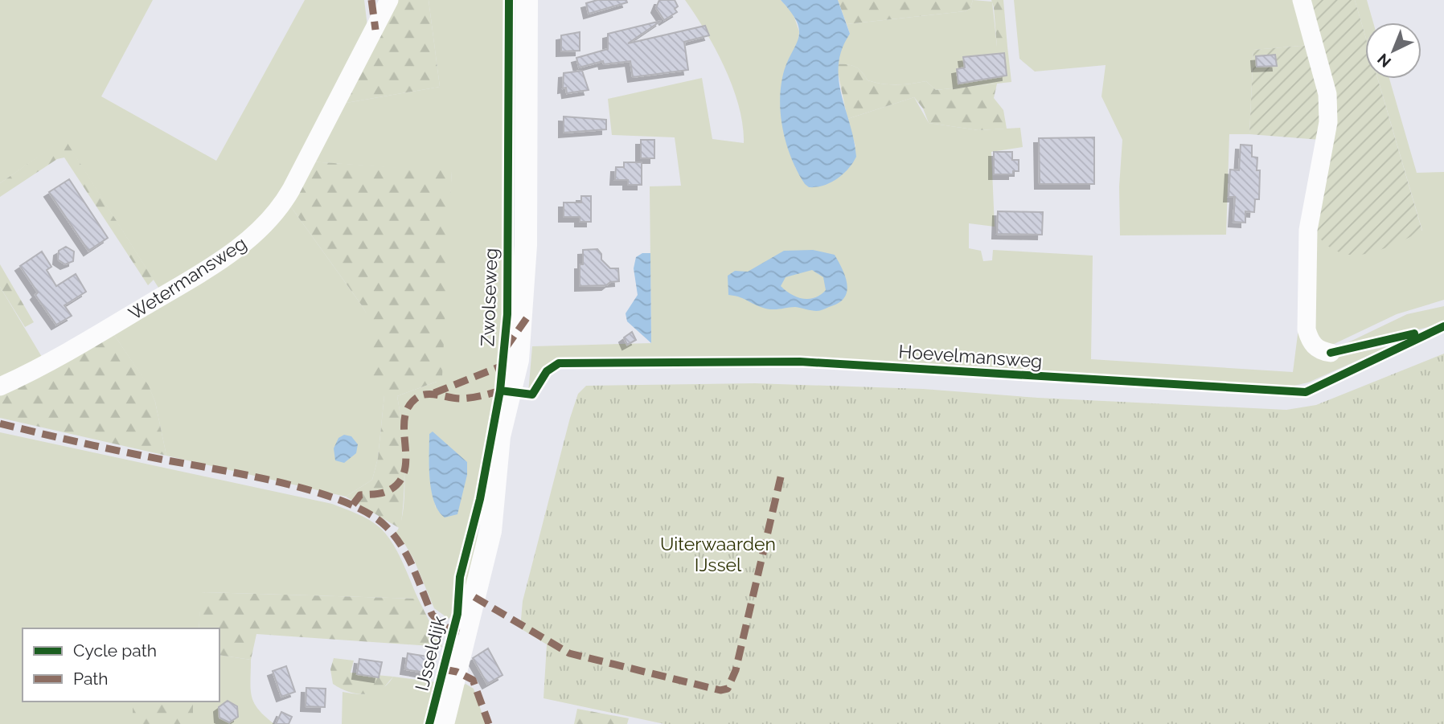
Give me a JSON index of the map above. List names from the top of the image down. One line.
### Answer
{"streets":{"main road":["Zwolseweg","IJsseldijk"],"street":["Wetermansweg"],"cycle path":["Hoevelmansweg"]},"crossings":[["Zwolseweg","IJsseldijk"]],"parks":["Uiterwaarden IJssel"],"legend":["Cycle path","Path"],"north":"bottom left"}
